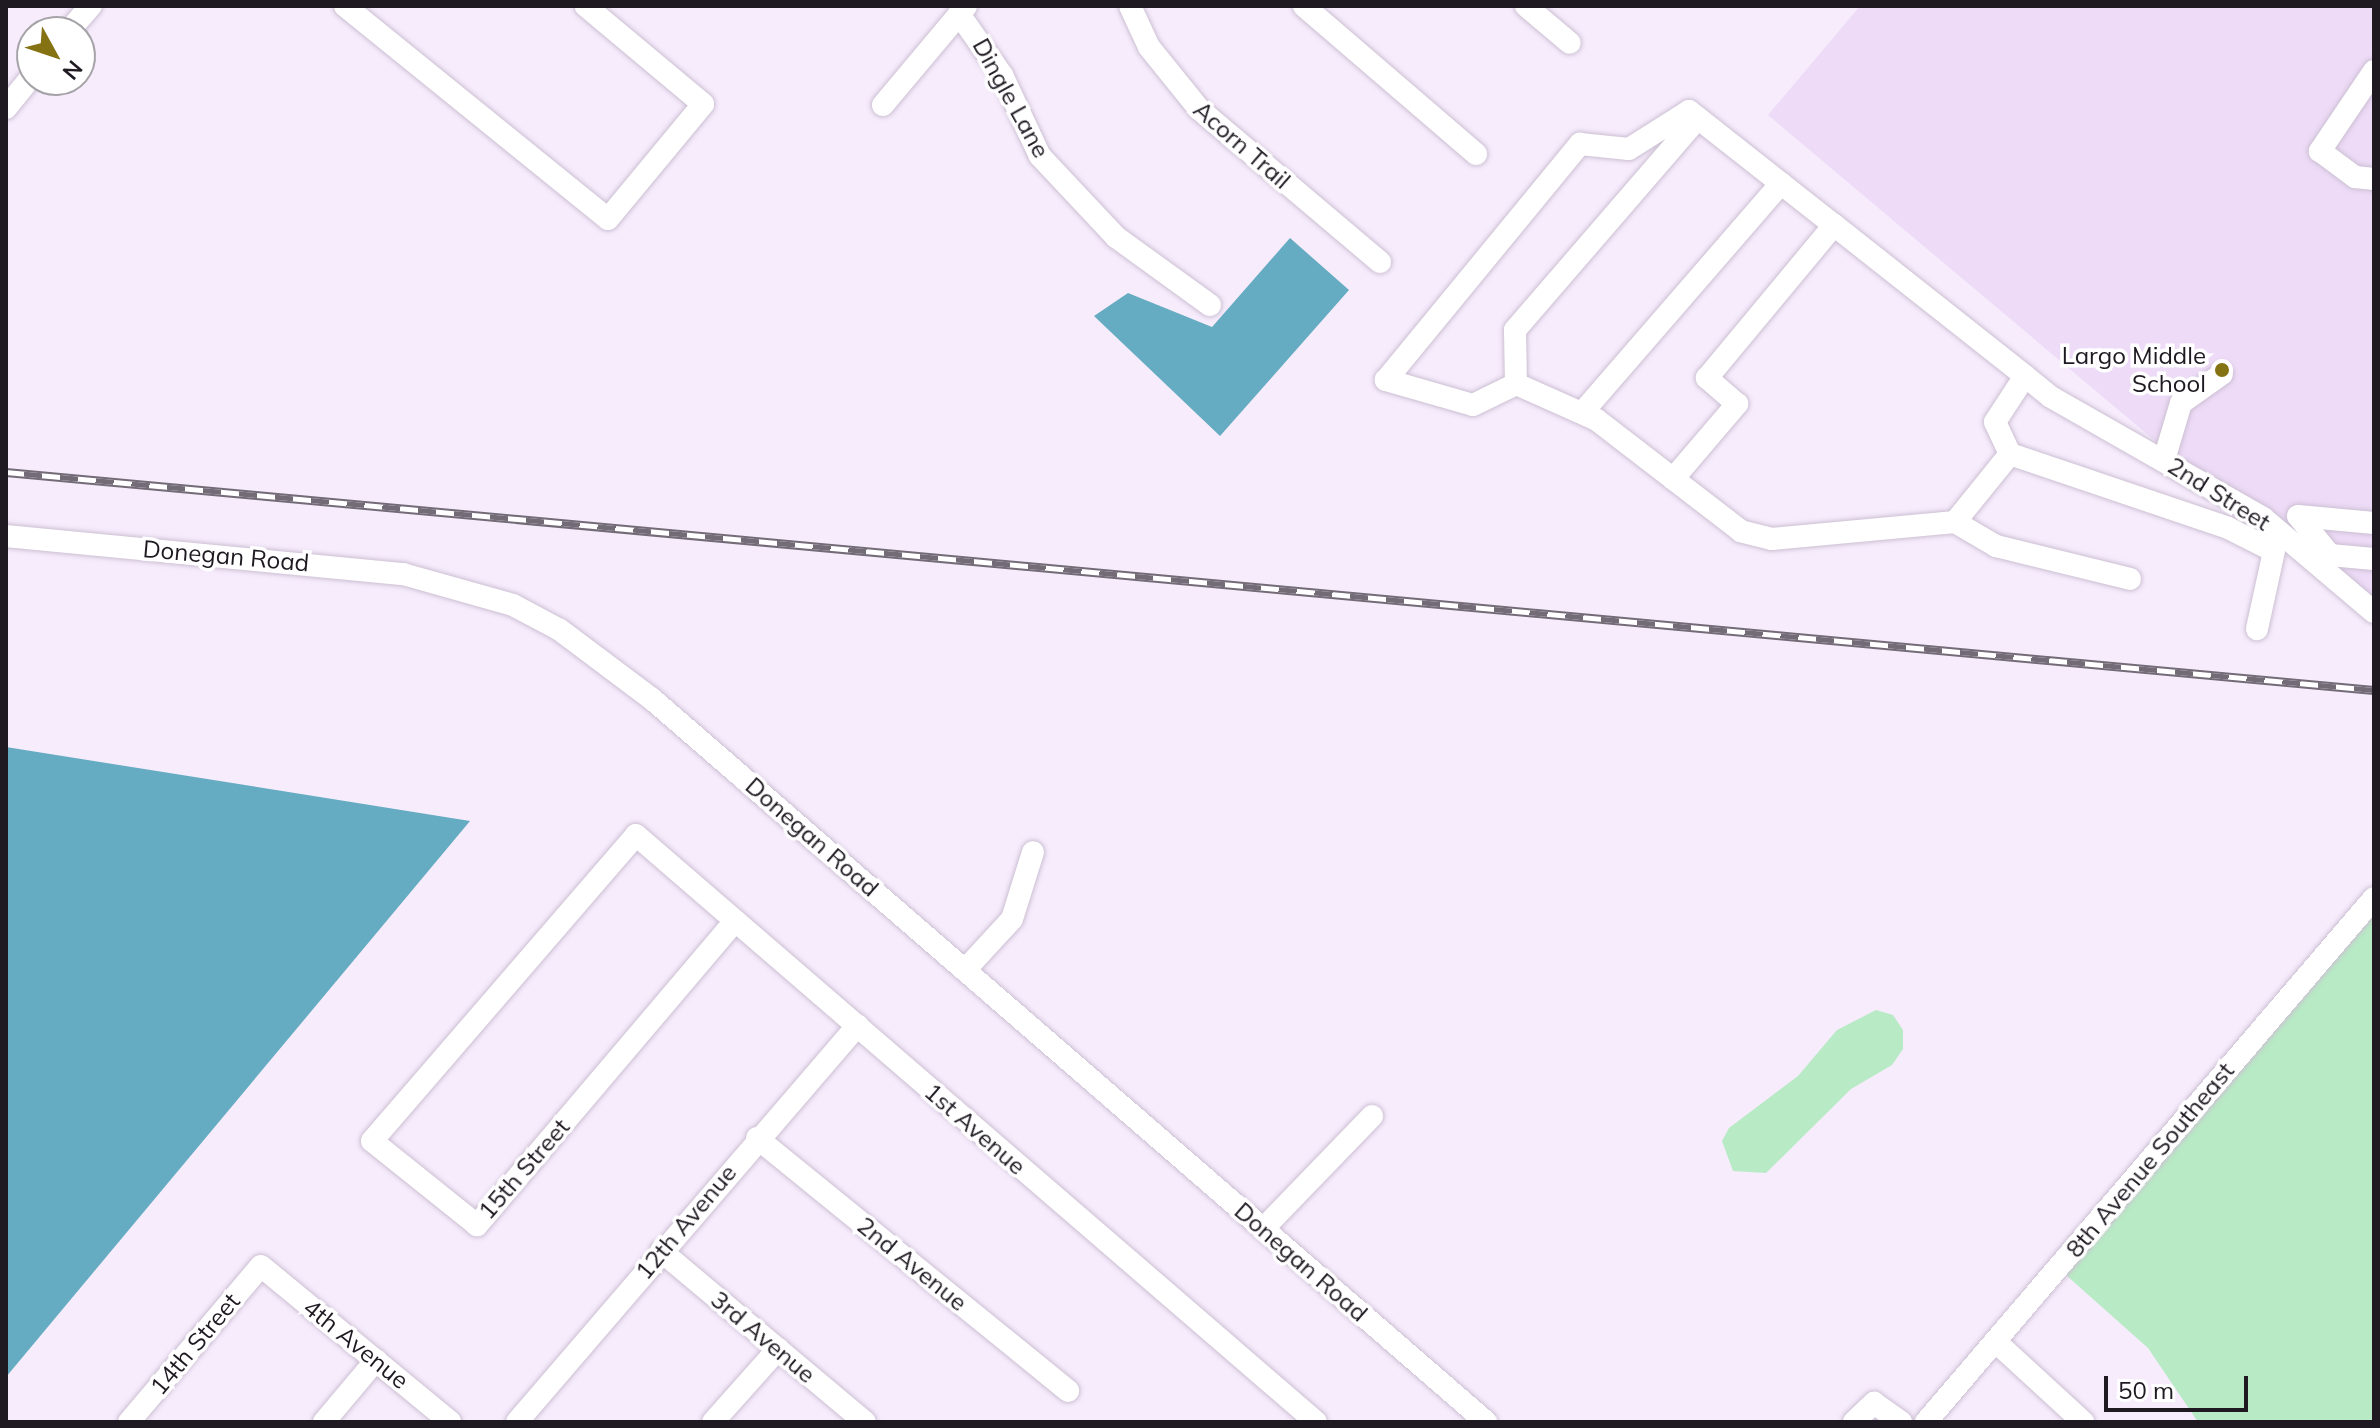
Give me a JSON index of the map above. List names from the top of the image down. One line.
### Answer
{"streets":{"street":["Dingle Lane","Acorn Trail","2nd Street","Donegan Road","1st Avenue","8th Avenue Southeast","15th Street","12th Avenue","2nd Avenue","3rd Avenue","14th Street","4th Avenue"]},"crossings":[["1st Avenue","15th Street"],["1st Avenue","12th Avenue"],["12th Avenue","2nd Avenue"],["12th Avenue","3rd Avenue"],["14th Street","4th Avenue"]],"places":["Largo Middle School"],"scale_bar":"50 m","north":"bottom right"}
